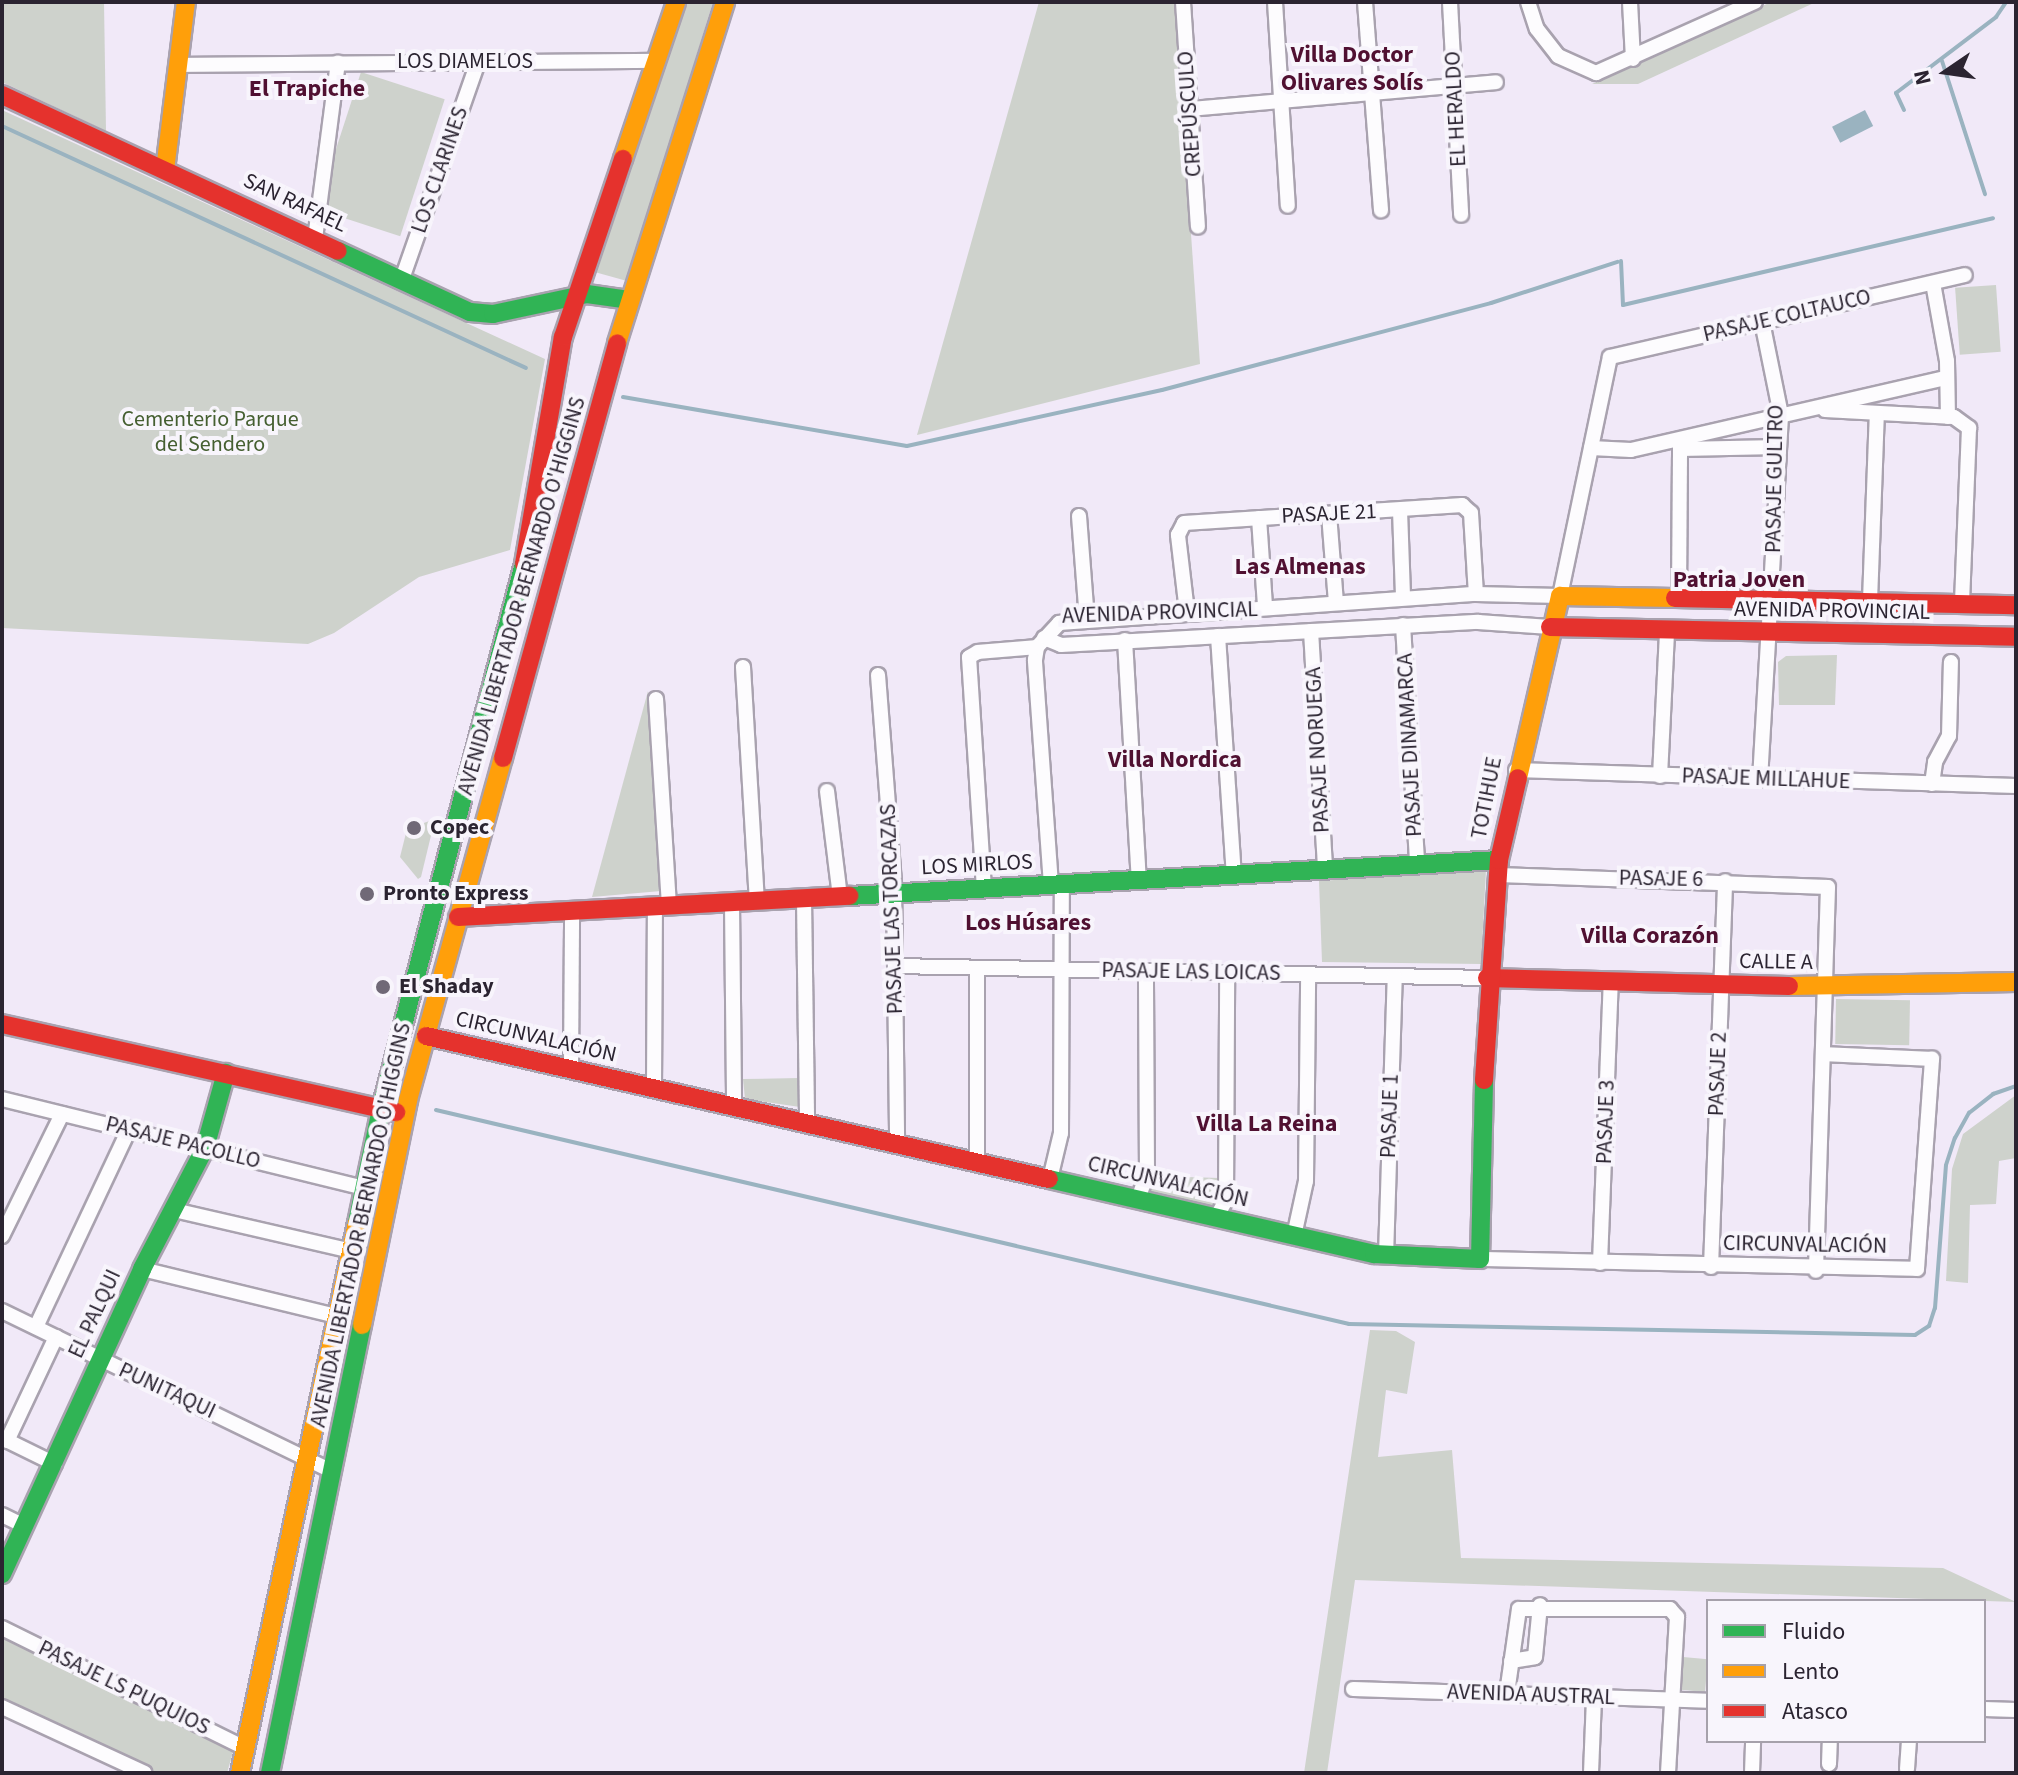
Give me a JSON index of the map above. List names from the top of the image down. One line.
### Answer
{"streets":{"street":["LOS DIAMELOS","EL HERALDO","CREPÚSCULO","LOS CLARINES","SAN RAFAEL","PASAJE COLTAUCO","PASAJE GULTRO","PASAJE 21","AVENIDA LIBERTADOR BERNARDO O'HIGGINS","AVENIDA PROVINCIAL","PASAJE DINAMARCA","PASAJE NORUEGA","PASAJE MILLAHUE","TOTIHUE","LOS MIRLOS","PASAJE 6","PASAJE LAS TORCAZAS","CALLE A","PASAJE LAS LOICAS","CIRCUNVALACIÓN","PASAJE 2","PASAJE 1","PASAJE 3","PASAJE PACOLLO","EL PALQUI","PUNITAQUI","PASAJE LS PUQUIOS","AVENIDA AUSTRAL"]},"crossings":[["LOS DIAMELOS","LOS CLARINES"],["LOS DIAMELOS","AVENIDA LIBERTADOR BERNARDO O'HIGGINS"],["LOS CLARINES","SAN RAFAEL"],["SAN RAFAEL","AVENIDA LIBERTADOR BERNARDO O'HIGGINS"],["PASAJE COLTAUCO","PASAJE GULTRO"],["PASAJE COLTAUCO","TOTIHUE"],["PASAJE GULTRO","AVENIDA PROVINCIAL"],["PASAJE GULTRO","PASAJE MILLAHUE"],["PASAJE 21","AVENIDA PROVINCIAL"],["AVENIDA LIBERTADOR BERNARDO O'HIGGINS","LOS MIRLOS"],["AVENIDA LIBERTADOR BERNARDO O'HIGGINS","CIRCUNVALACIÓN"],["AVENIDA LIBERTADOR BERNARDO O'HIGGINS","PASAJE PACOLLO"],["AVENIDA LIBERTADOR BERNARDO O'HIGGINS","PUNITAQUI"],["AVENIDA LIBERTADOR BERNARDO O'HIGGINS","PASAJE LS PUQUIOS"],["AVENIDA PROVINCIAL","PASAJE DINAMARCA"],["AVENIDA PROVINCIAL","PASAJE NORUEGA"],["AVENIDA PROVINCIAL","TOTIHUE"],["PASAJE DINAMARCA","LOS MIRLOS"],["PASAJE NORUEGA","LOS MIRLOS"],["PASAJE MILLAHUE","TOTIHUE"],["TOTIHUE","LOS MIRLOS"],["TOTIHUE","PASAJE 6"],["TOTIHUE","CALLE A"],["TOTIHUE","PASAJE LAS LOICAS"],["TOTIHUE","CIRCUNVALACIÓN"],["LOS MIRLOS","PASAJE 6"],["LOS MIRLOS","PASAJE LAS TORCAZAS"],["PASAJE 6","CALLE A"],["PASAJE 6","PASAJE 2"],["PASAJE LAS TORCAZAS","PASAJE LAS LOICAS"],["PASAJE LAS TORCAZAS","CIRCUNVALACIÓN"],["CALLE A","PASAJE LAS LOICAS"],["CALLE A","PASAJE 2"],["CALLE A","PASAJE 3"],["PASAJE LAS LOICAS","PASAJE 1"],["CIRCUNVALACIÓN","PASAJE 2"],["CIRCUNVALACIÓN","PASAJE 1"],["CIRCUNVALACIÓN","PASAJE 3"],["PASAJE PACOLLO","EL PALQUI"],["EL PALQUI","PUNITAQUI"]],"districts":["Villa Doctor Olivares Solís","El Trapiche","Las Almenas","Patria Joven","Villa Nordica","Los Húsares","Villa Corazón","Villa La Reina"],"parks":["Cementerio Parque del Sendero"],"places":["Copec","Pronto Express","El Shaday"],"legend":["Fluido","Lento","Atasco"],"north":"left"}
